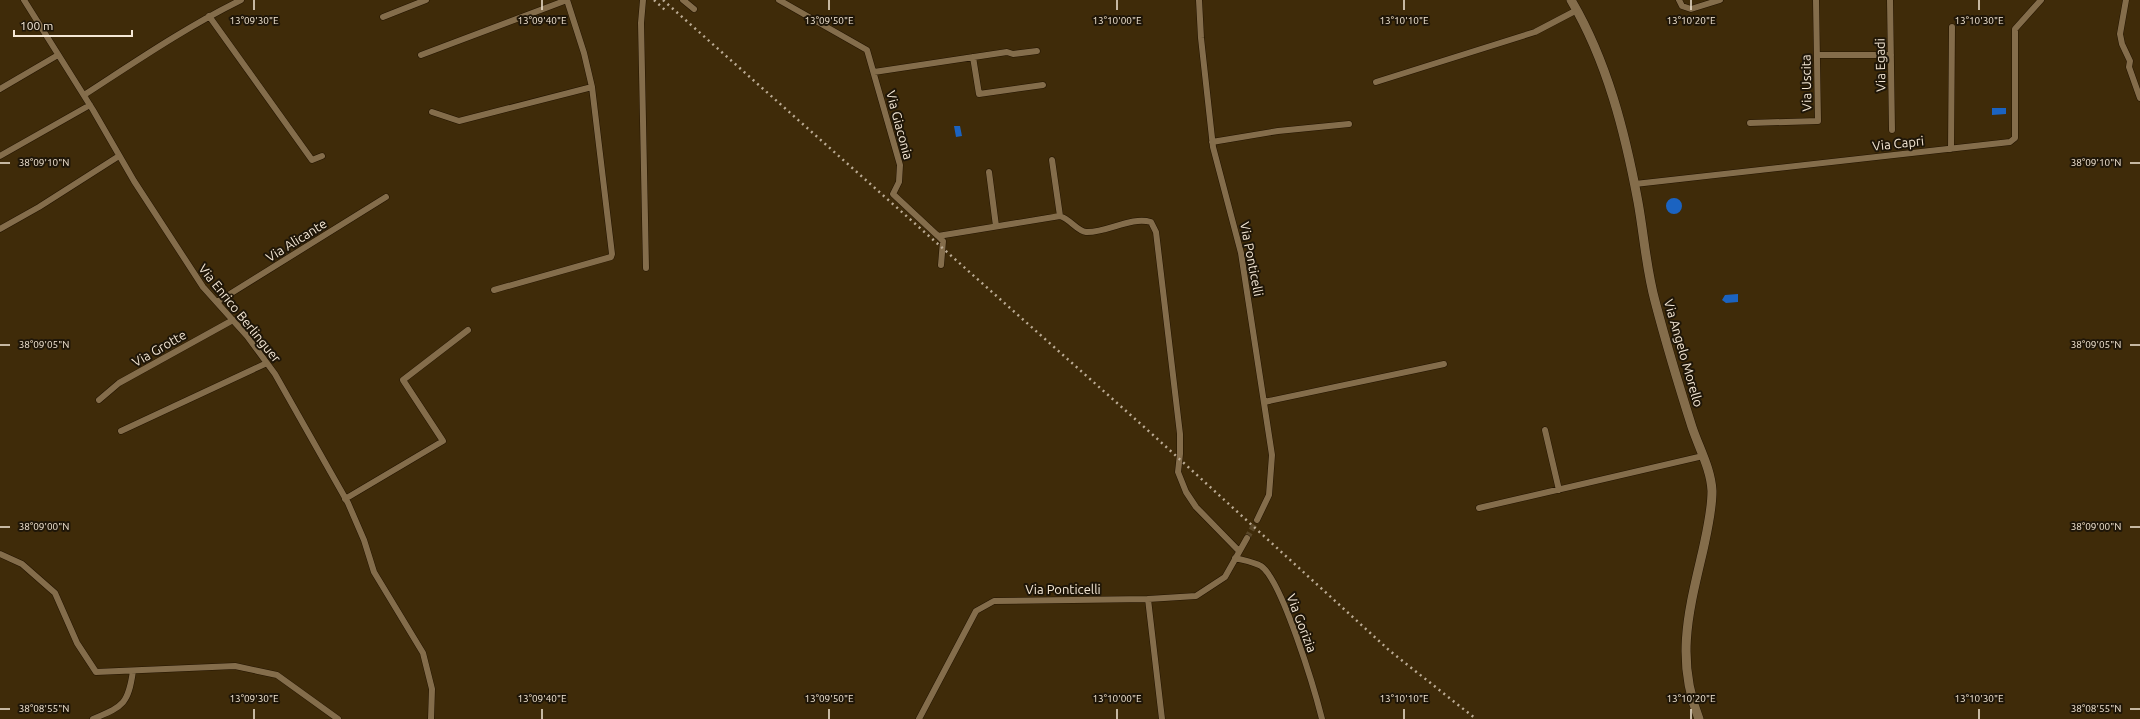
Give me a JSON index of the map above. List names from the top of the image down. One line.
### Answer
{"streets":{"street":["Via Egadi","Via Uscita","Via Giaconia","Via Capri","Via Alicante","Via Ponticelli","Via Enrico Berlinguer","Via Grotte","Via Angelo Morello","Via Gorizia"]},"crossings":[["Via Capri","Via Angelo Morello"],["Via Alicante","Via Enrico Berlinguer"],["Via Ponticelli","Via Gorizia"],["Via Enrico Berlinguer","Via Grotte"]],"scale_bar":"100 m","coordinates":["13°09'30\"E","13°09'40\"E","13°09'50\"E","13°10'00\"E","13°10'10\"E","13°10'20\"E","13°10'30\"E","38°09'10\"N","38°09'05\"N","38°09'00\"N","38°08'55\"N"]}
